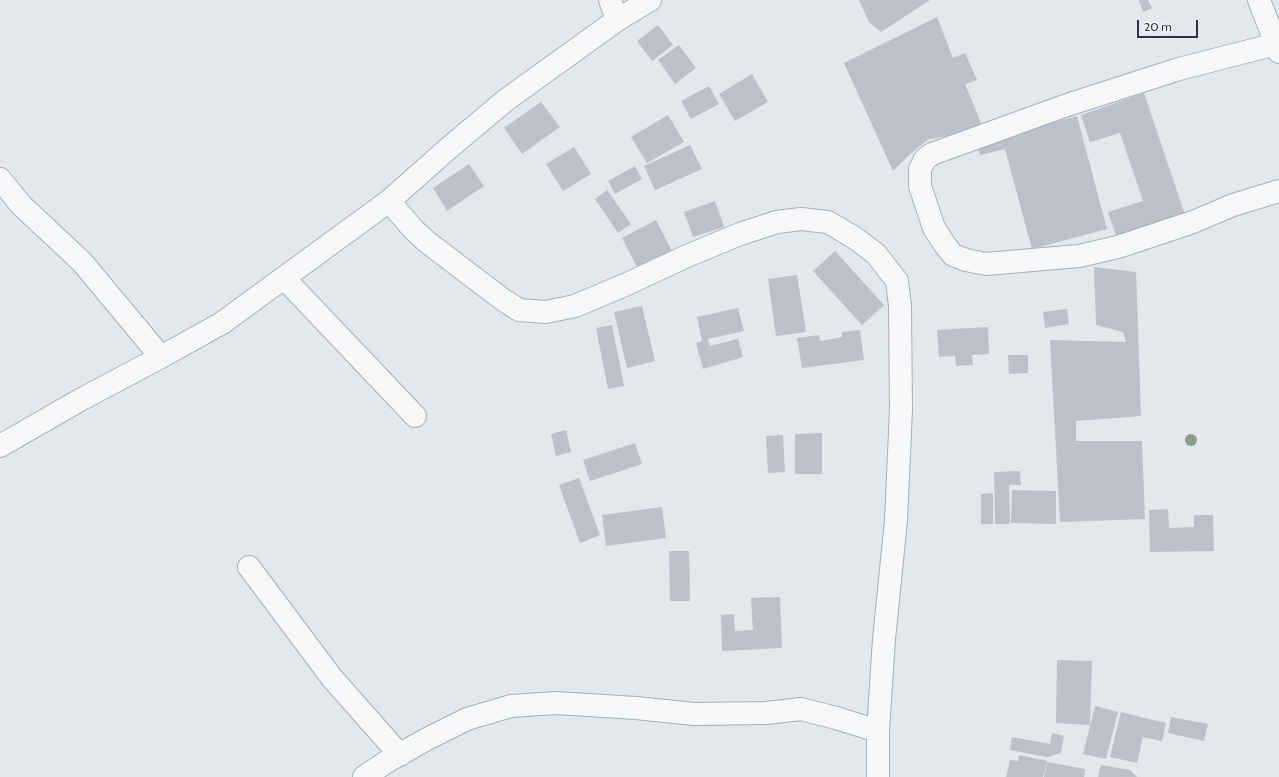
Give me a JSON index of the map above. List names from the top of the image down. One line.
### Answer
{"scale_bar":"20 m"}
